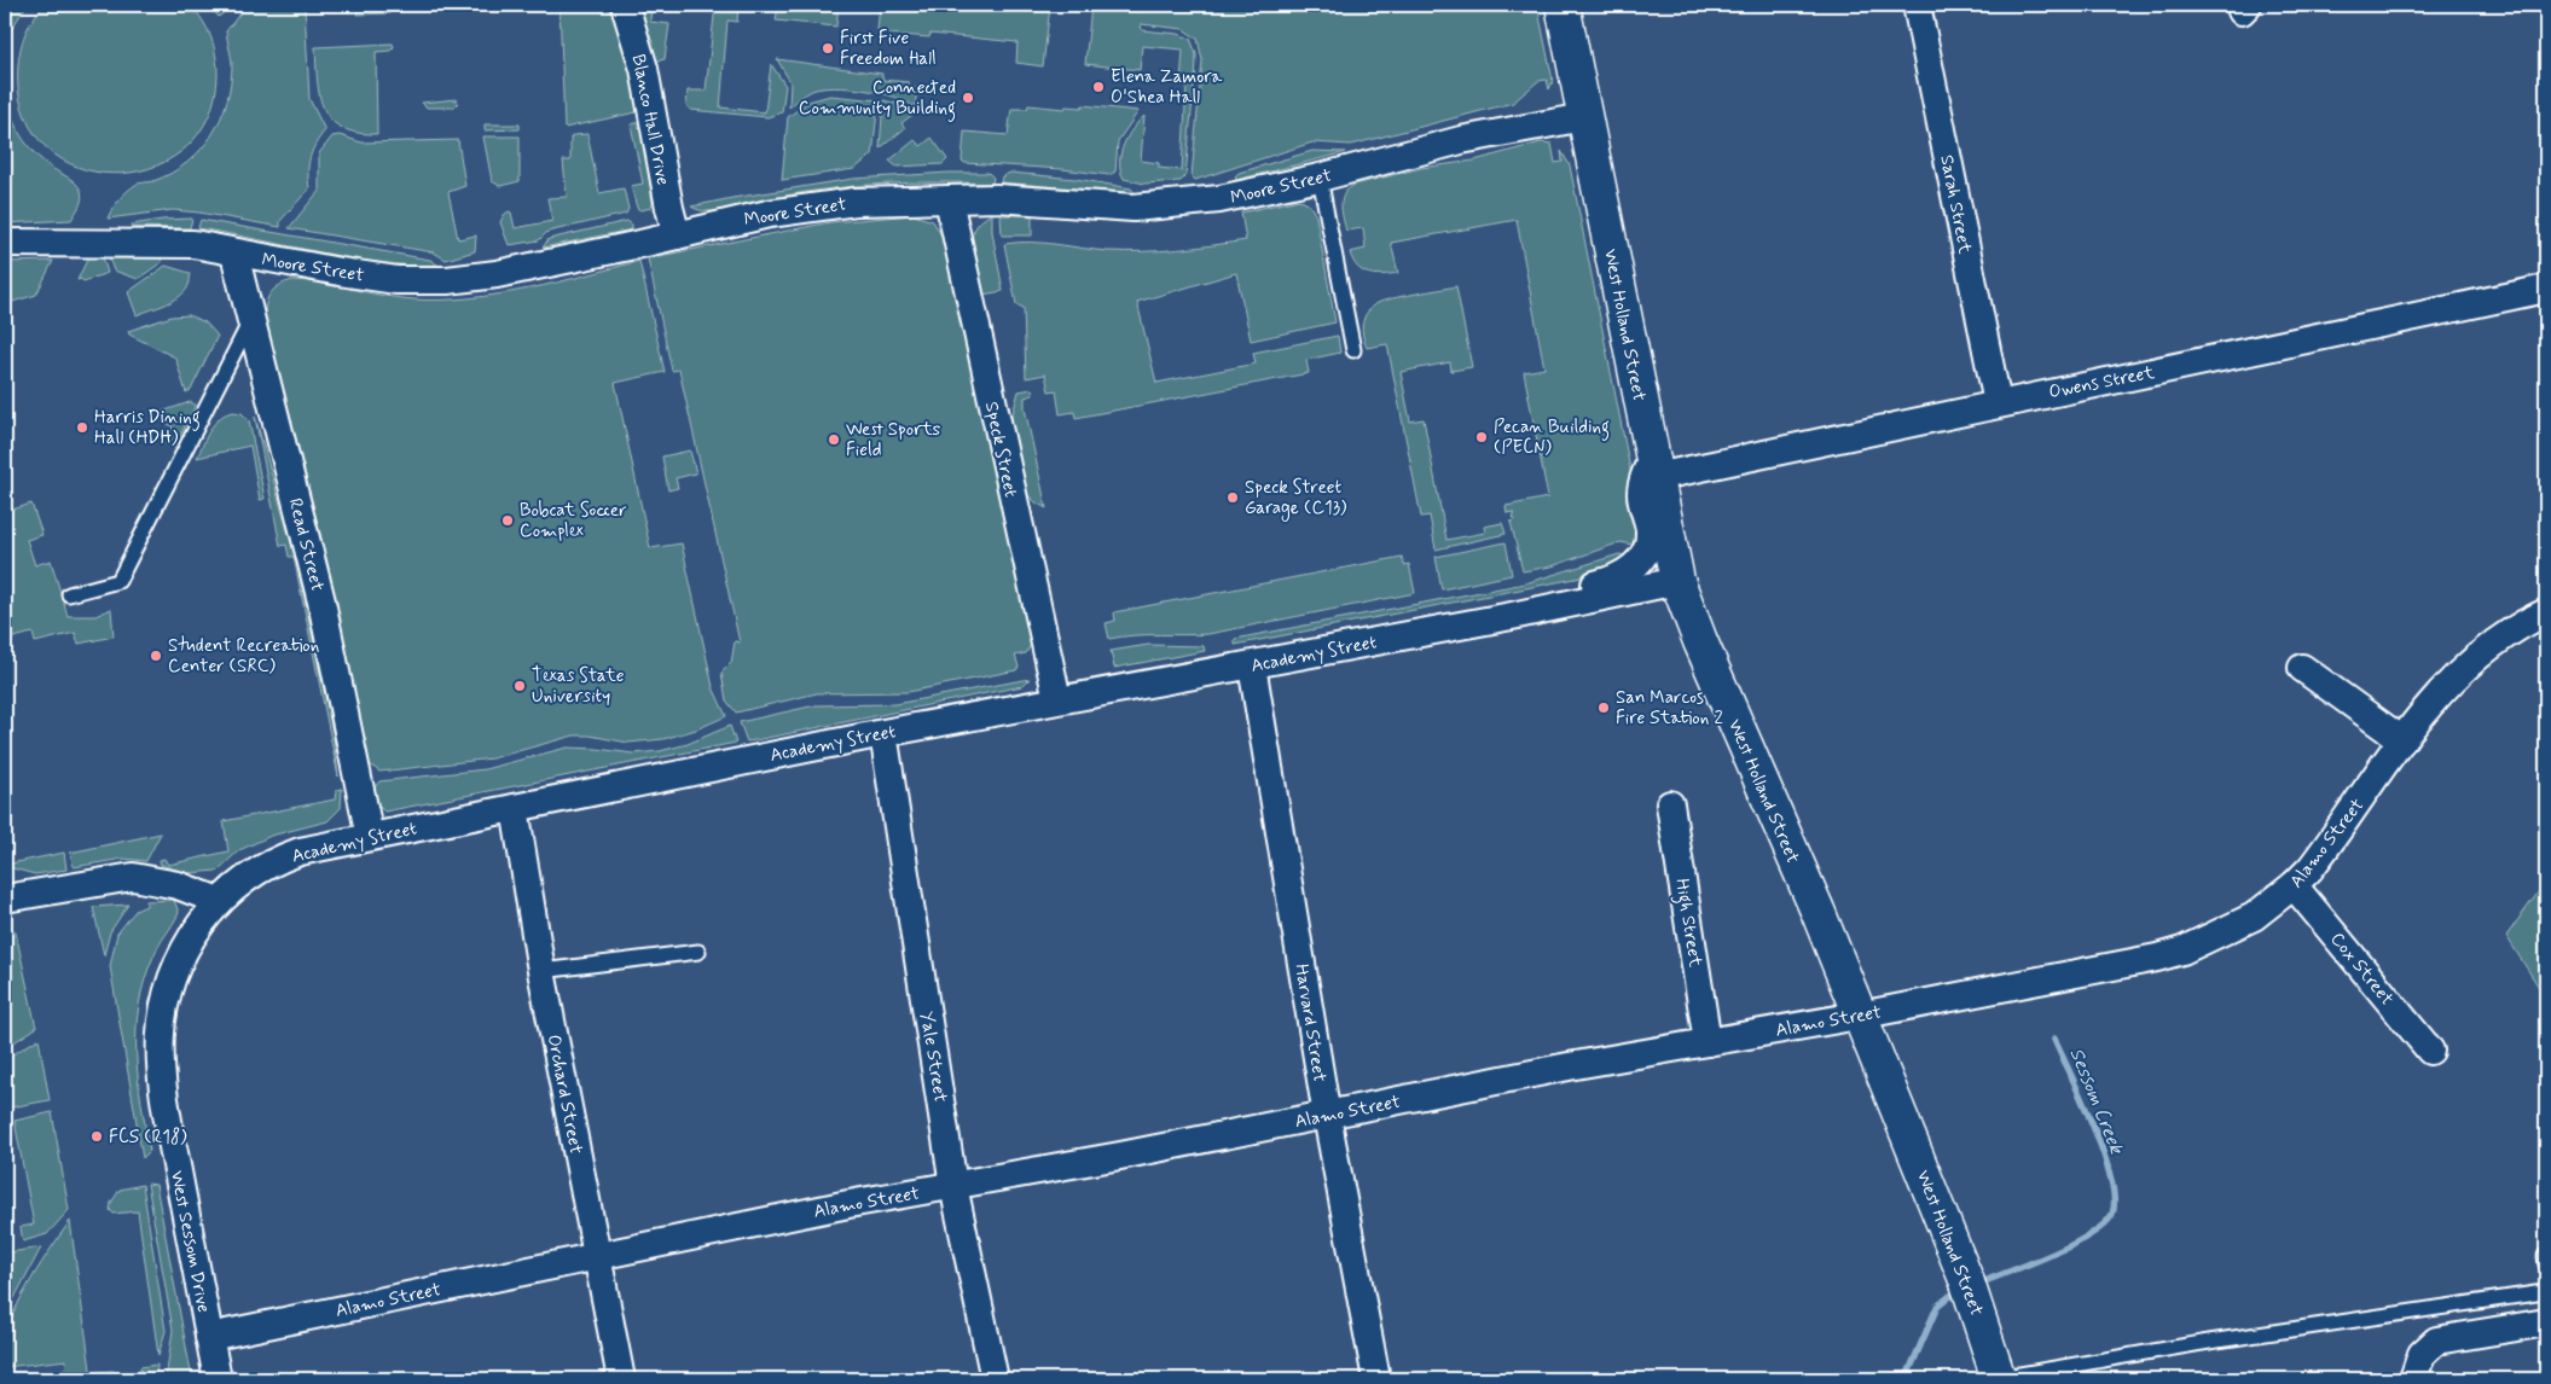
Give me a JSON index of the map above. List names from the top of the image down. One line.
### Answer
{"streets":{"street":["Blanco Hall Drive","Moore Street","Sarah Street","West Holland Street","Owens Street","Speck Street","Read Street","Academy Street","Alamo Street","High Street","Cox Street","Harvard Street","Yale Street","Orchard Street","West Sessom Drive"]},"crossings":[["Blanco Hall Drive","Moore Street"],["Moore Street","West Holland Street"],["Moore Street","Speck Street"],["Moore Street","Read Street"],["Sarah Street","Owens Street"],["West Holland Street","Owens Street"],["West Holland Street","Academy Street"],["West Holland Street","Alamo Street"],["Speck Street","Academy Street"],["Read Street","Academy Street"],["Academy Street","Harvard Street"],["Academy Street","Yale Street"],["Academy Street","Orchard Street"],["Academy Street","West Sessom Drive"],["Alamo Street","High Street"],["Alamo Street","Cox Street"],["Alamo Street","Harvard Street"],["Alamo Street","Yale Street"],["Alamo Street","Orchard Street"],["Alamo Street","West Sessom Drive"]],"water":["Sessom Creek"],"places":["First Five Freedom Hall","Elena Zamora O'Shea Hall","Connected Community Building","Harris Dining Hall (HDH)","Pecan Building (PECN)","West Sports Field","Speck Street Garage (C13)","Bobcat Soccer Complex","Student Recreation Center (SRC)","Texas State University","San Marcos Fire Station 2","FCS (R18)"]}
